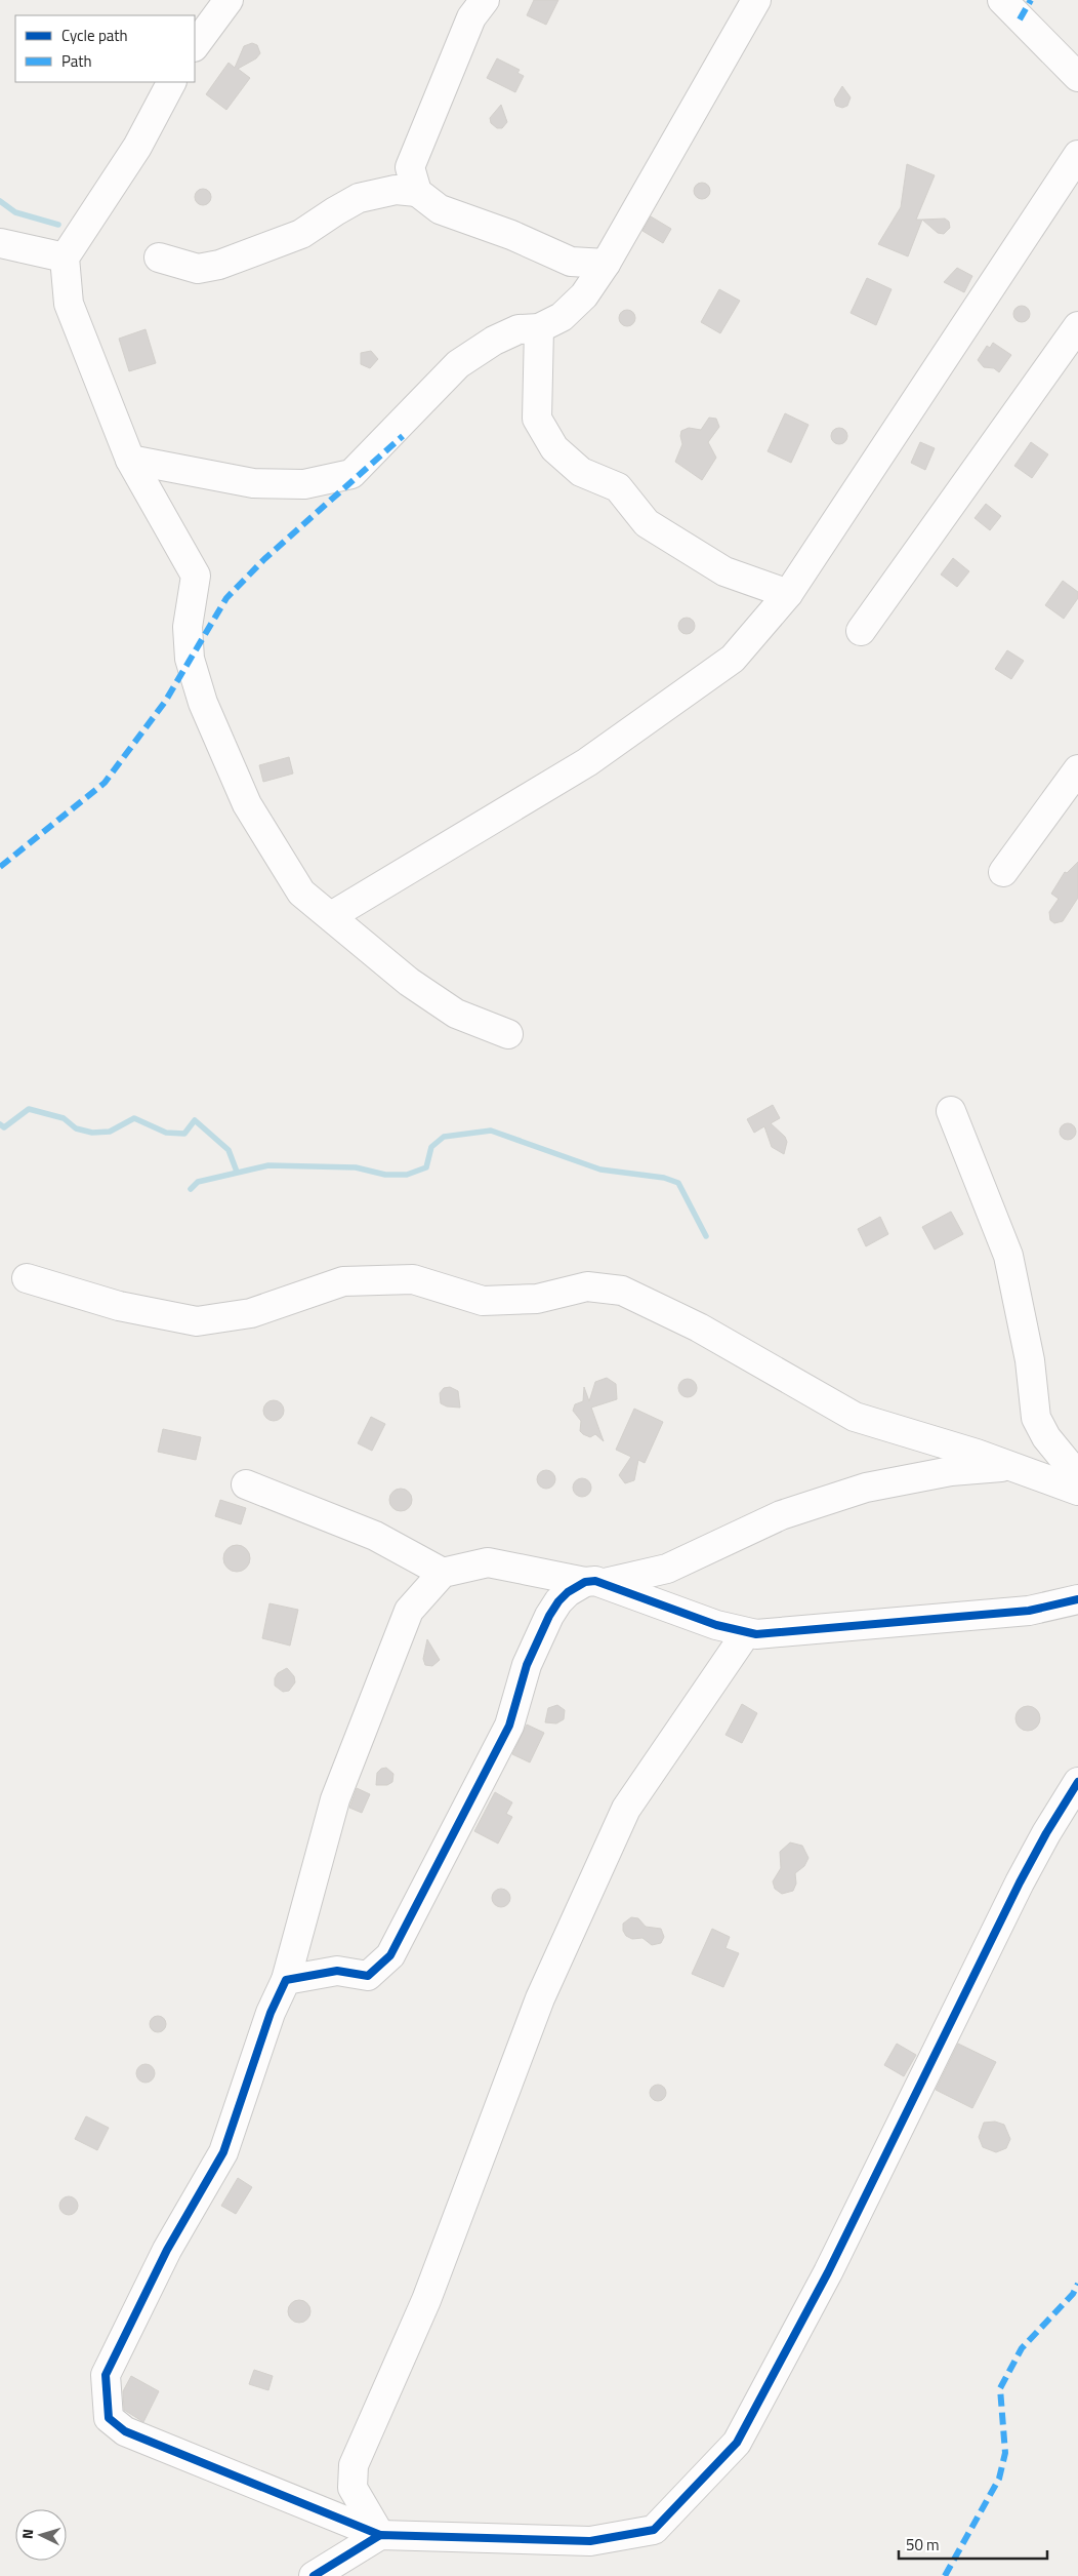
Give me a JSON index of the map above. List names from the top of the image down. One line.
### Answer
{"legend":["Cycle path","Path"],"scale_bar":"50 m","north":"left"}
